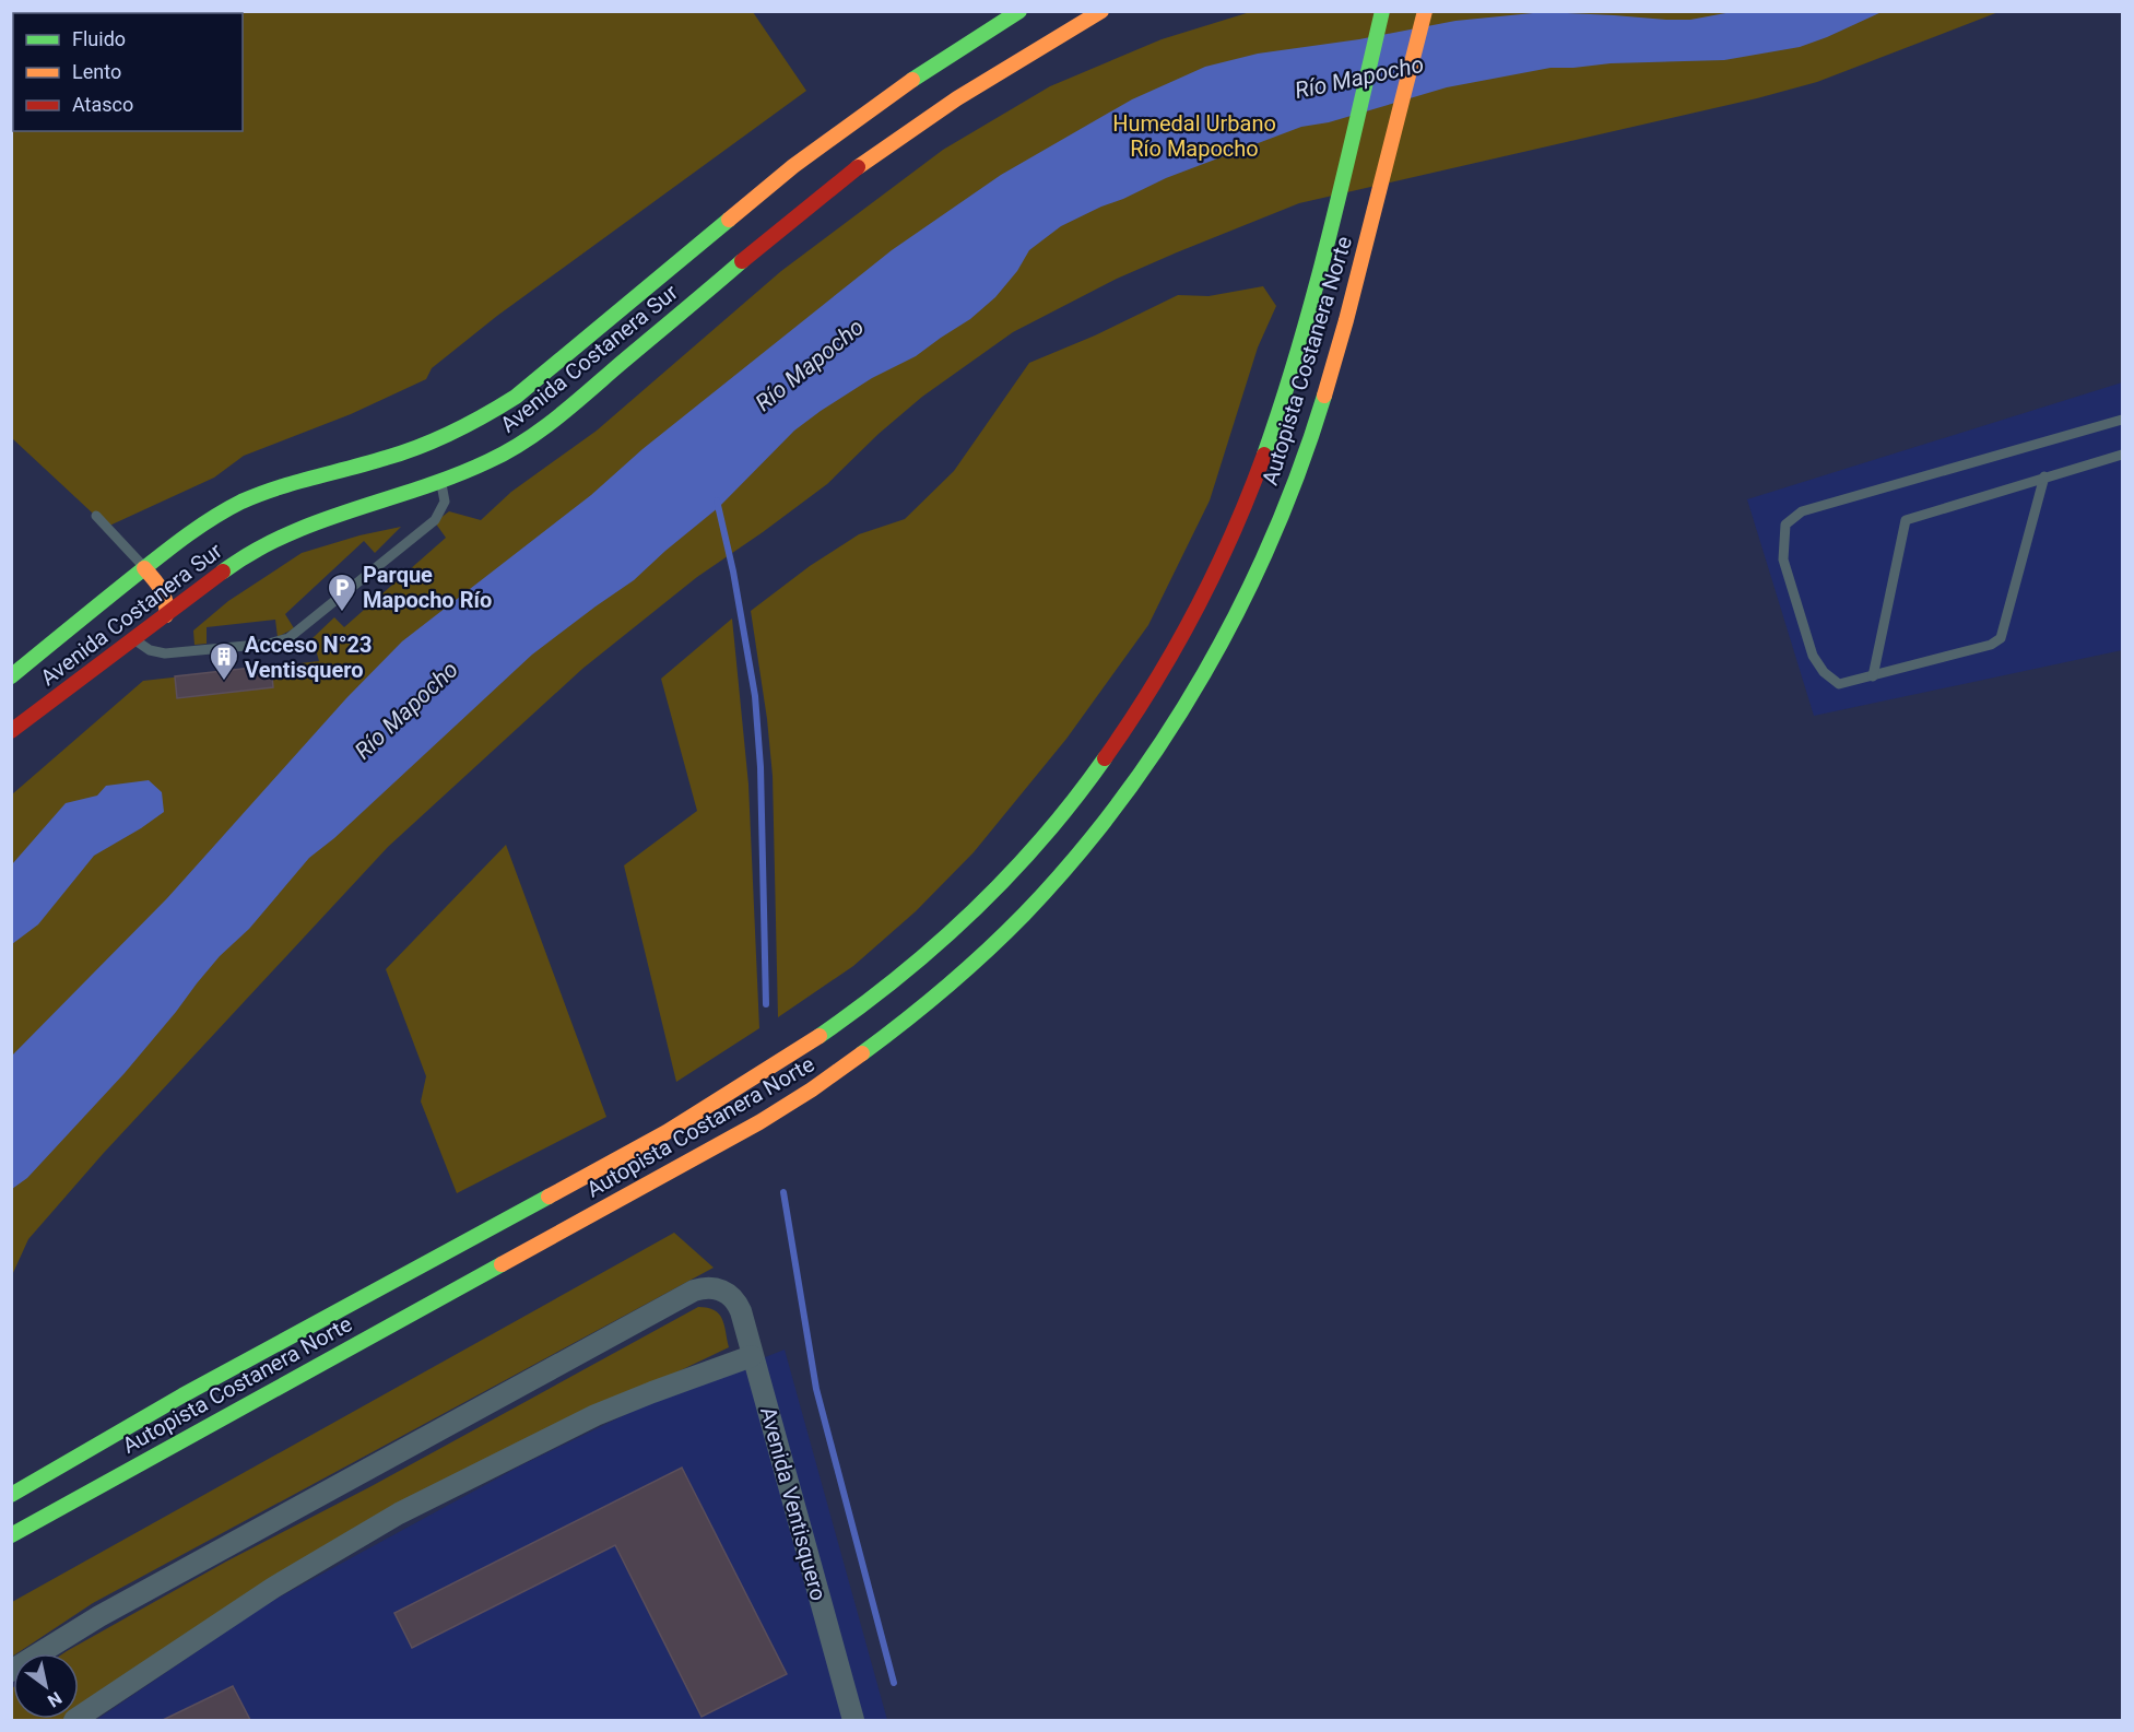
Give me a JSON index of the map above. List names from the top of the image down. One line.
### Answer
{"streets":{"main road":["Avenida Costanera Sur","Autopista Costanera Norte"],"street":["Avenida Ventisquero"]},"water":["Río Mapocho"],"parks":["Humedal Urbano Río Mapocho"],"places":{"parking":["Parque Mapocho Río"],"building":["Acceso N°23 Ventisquero"]},"legend":["Fluido","Lento","Atasco"],"north":"bottom right"}
